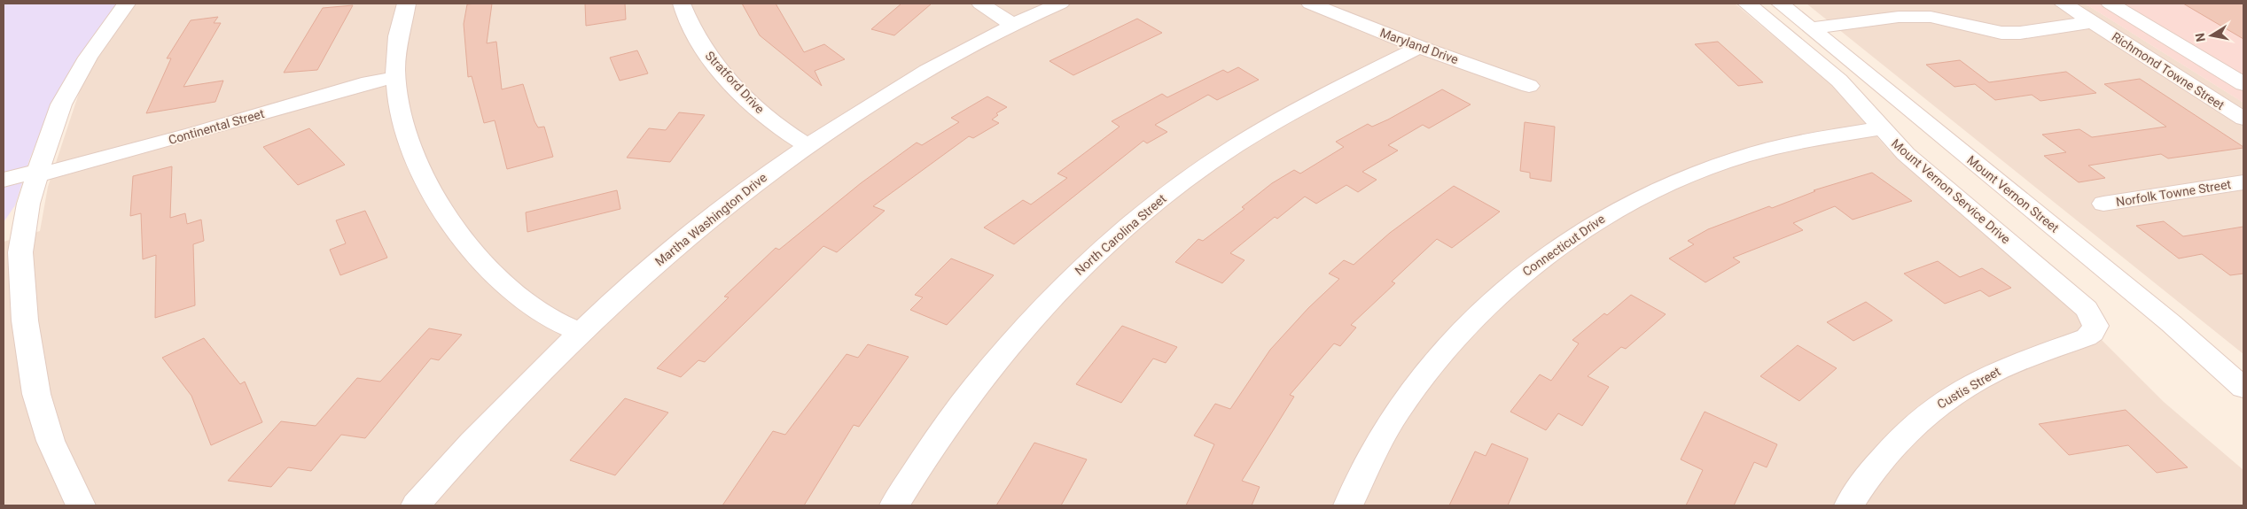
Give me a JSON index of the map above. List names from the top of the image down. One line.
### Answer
{"streets":{"street":["Maryland Drive","Richmond Towne Street","Stratford Drive","Continental Street","Mount Vernon Service Drive","Norfolk Towne Street","Mount Vernon Street","Martha Washington Drive","North Carolina Street","Connecticut Drive","Custis Street"]},"crossings":[["Maryland Drive","North Carolina Street"],["Stratford Drive","Martha Washington Drive"],["Mount Vernon Service Drive","Connecticut Drive"],["Mount Vernon Service Drive","Custis Street"]],"north":"left"}
